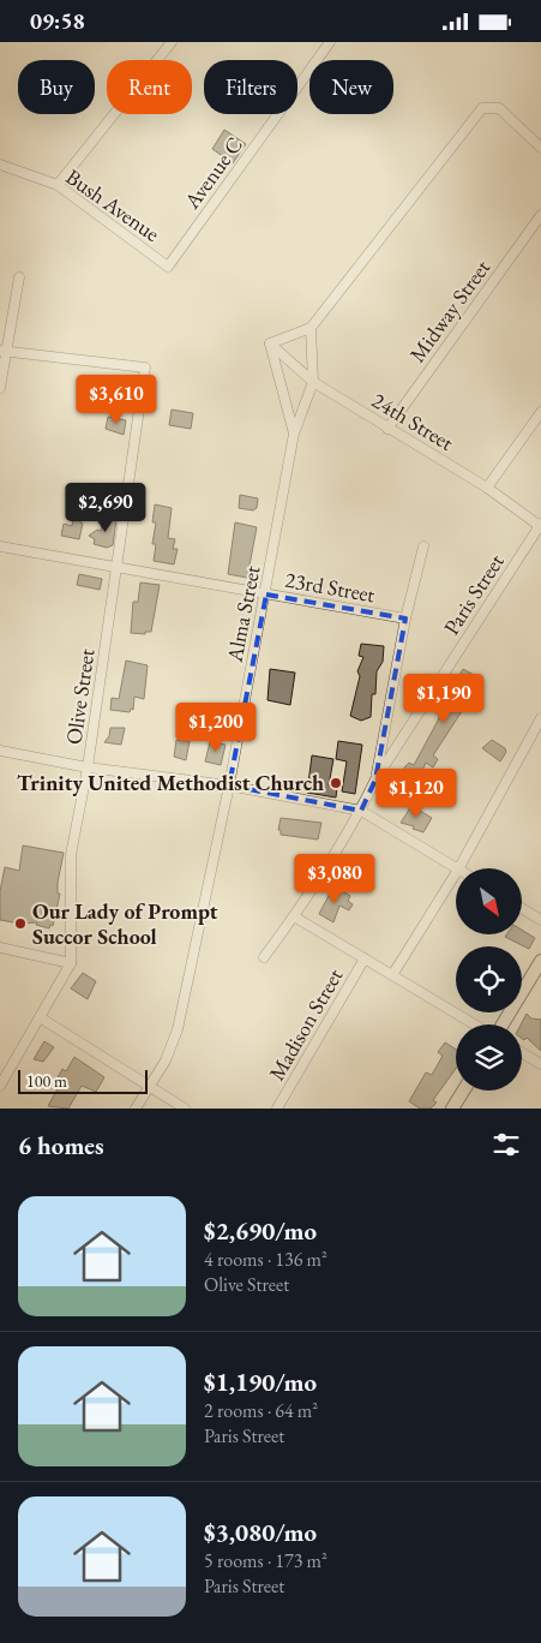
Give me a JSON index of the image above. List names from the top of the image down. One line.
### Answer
{"streets":{"street":["Avenue C","Bush Avenue","Midway Street","24th Street","23rd Street","Paris Street","Alma Street","Olive Street","Madison Street"]},"crossings":[["Avenue C","Bush Avenue"],["Midway Street","24th Street"],["24th Street","Paris Street"],["24th Street","Alma Street"],["23rd Street","Alma Street"],["23rd Street","Olive Street"]],"places":["Trinity United Methodist Church","Our Lady of Prompt Succor School"],"scale_bar":"100 m","north":"bottom right","page":{"status":"09:58","chip":["Buy","Rent","Filters","New"],"price":["$3,610","$2,690","$1,190","$1,200","$1,120","$3,080"],"scale":"100 m","heading":"6 homes","list":[{"name":"$2,690/mo","note":"4 rooms · 136 m² · Olive Street"},{"name":"$1,190/mo","note":"2 rooms · 64 m² · Paris Street"},{"name":"$3,080/mo","note":"5 rooms · 173 m² · Paris Street"}]}}
